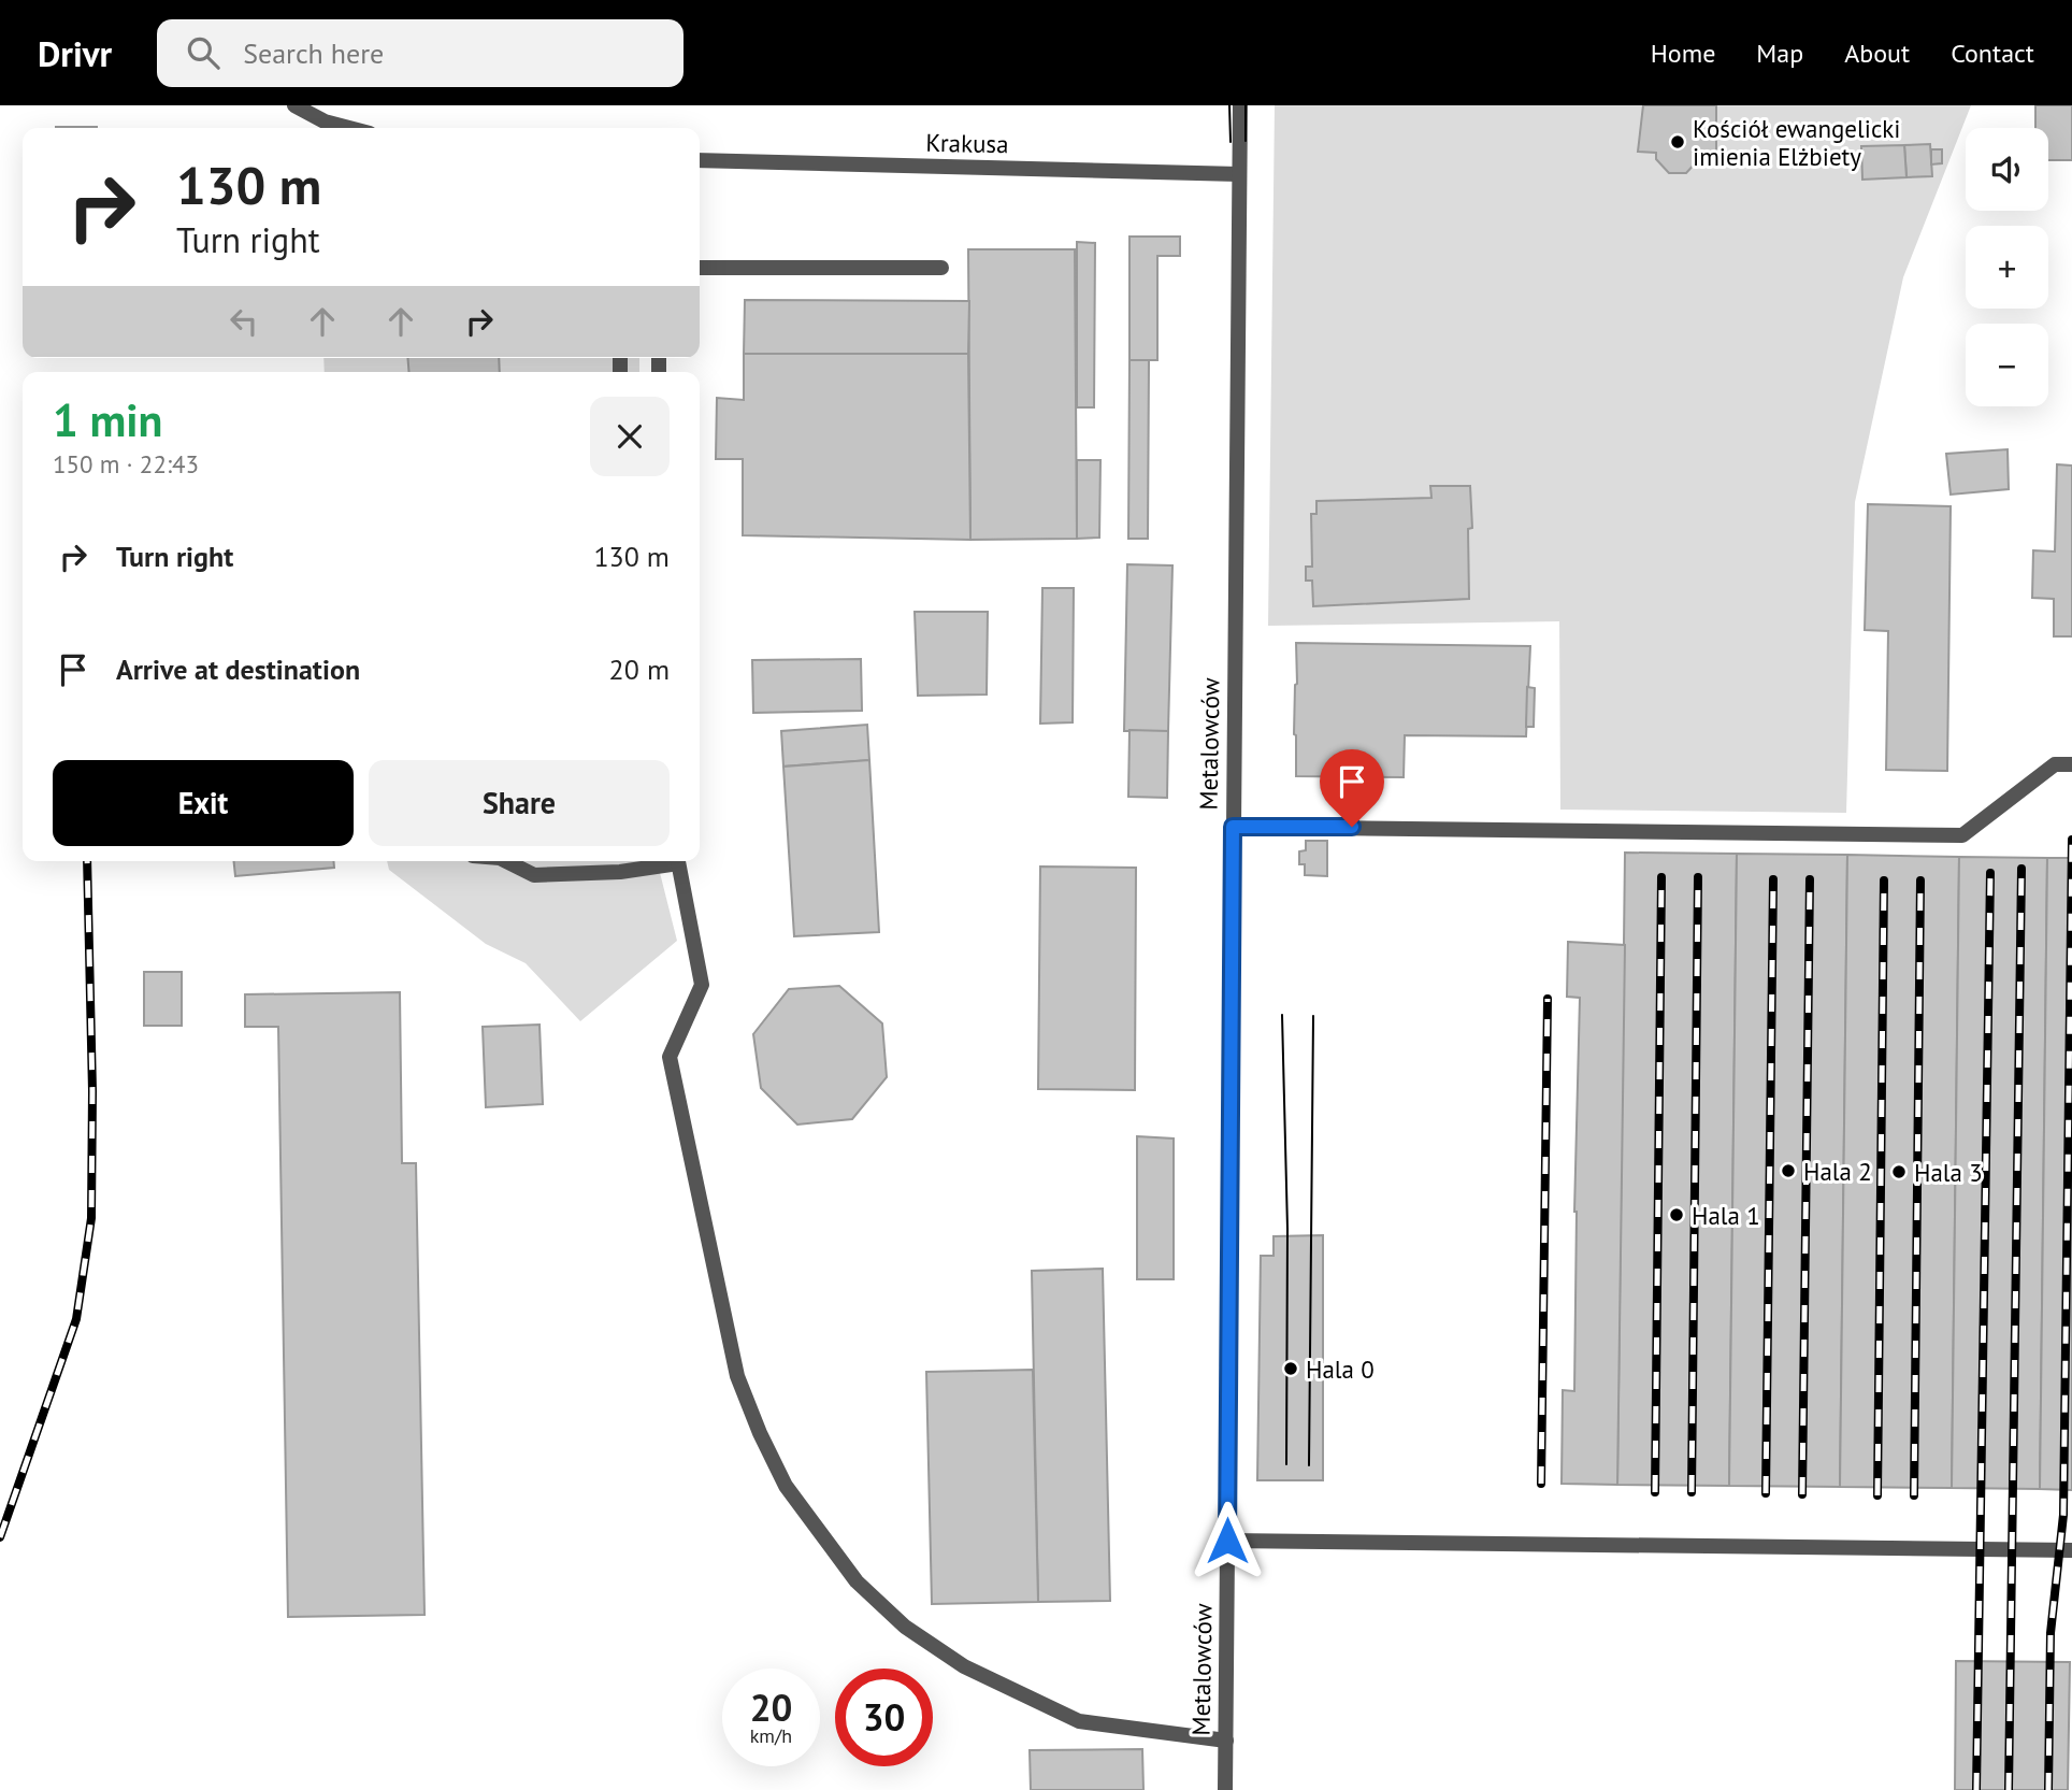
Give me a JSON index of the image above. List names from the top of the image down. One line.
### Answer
{"streets":{"street":["Krakusa","Metalowców"]},"crossings":[["Krakusa","Metalowców"]],"places":["Kościół ewangelicki imienia Elżbiety","Hala 2","Hala 3","Hala 1","Hala 0"],"page":{"header":"Drivr","search":"Search here","nav":["Home","Map","About","Contact"],"map_buttons":["+","−"],"turn":["130 m","Turn right"],"heading":["1 min","150 m · 22:43"],"list":[{"name":"Turn right","value":"130 m"},{"name":"Arrive at destination","value":"20 m"}],"buttons":["Exit","Share"],"speed":"20 km/h","limit":"30"}}
